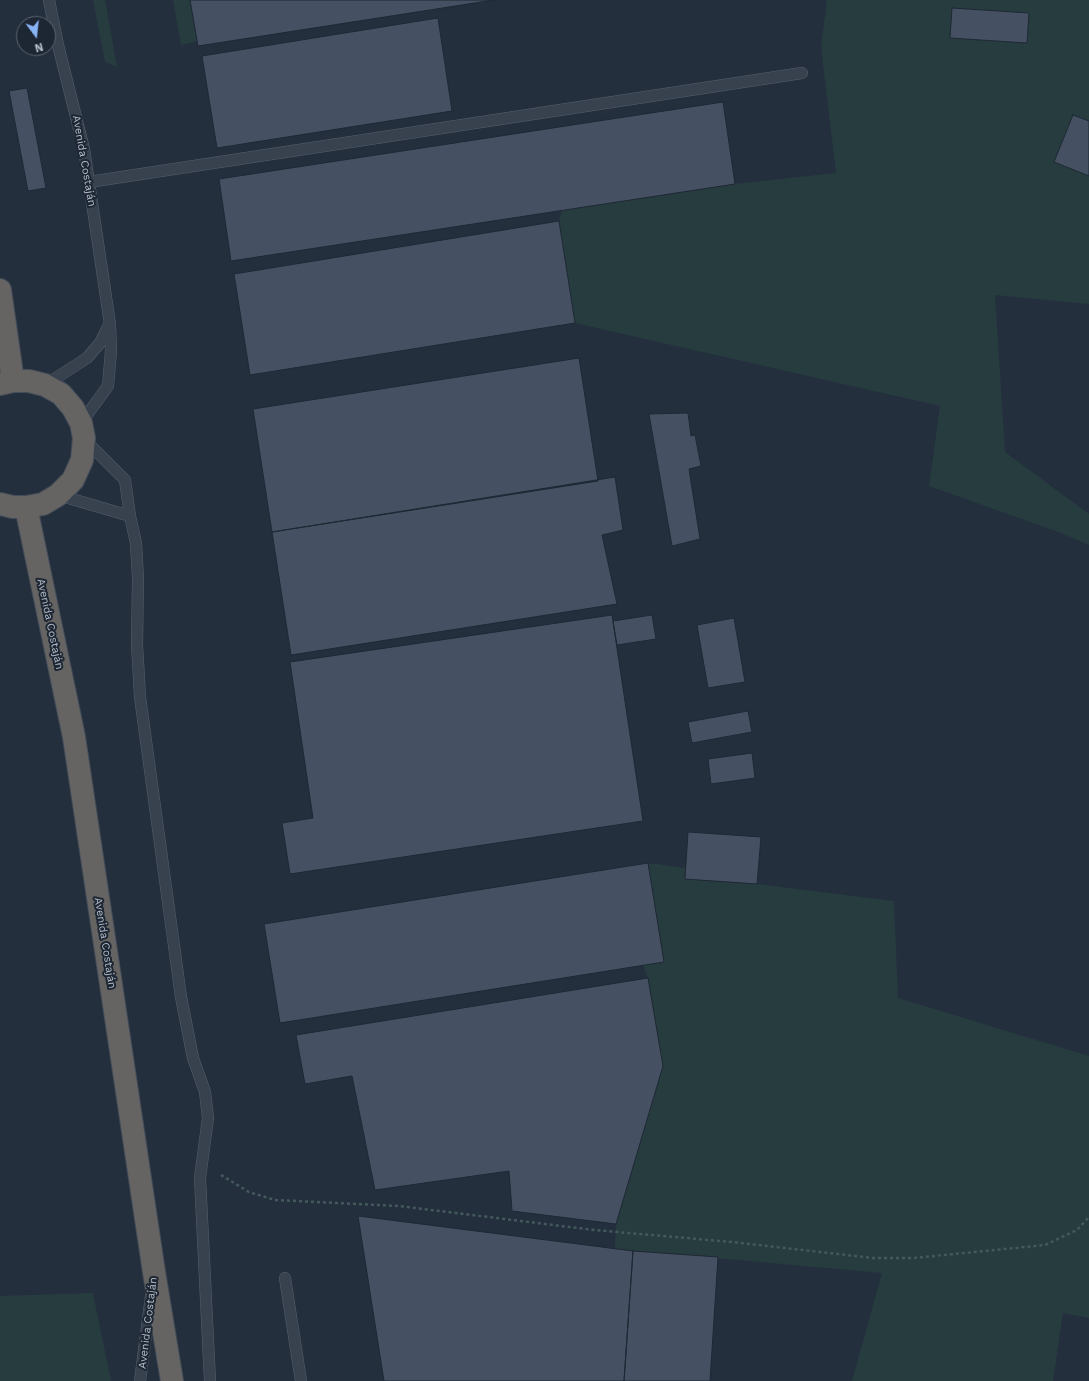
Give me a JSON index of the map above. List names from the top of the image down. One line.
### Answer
{"streets":{"highway":["Avenida Costaján"]},"north":"bottom"}
